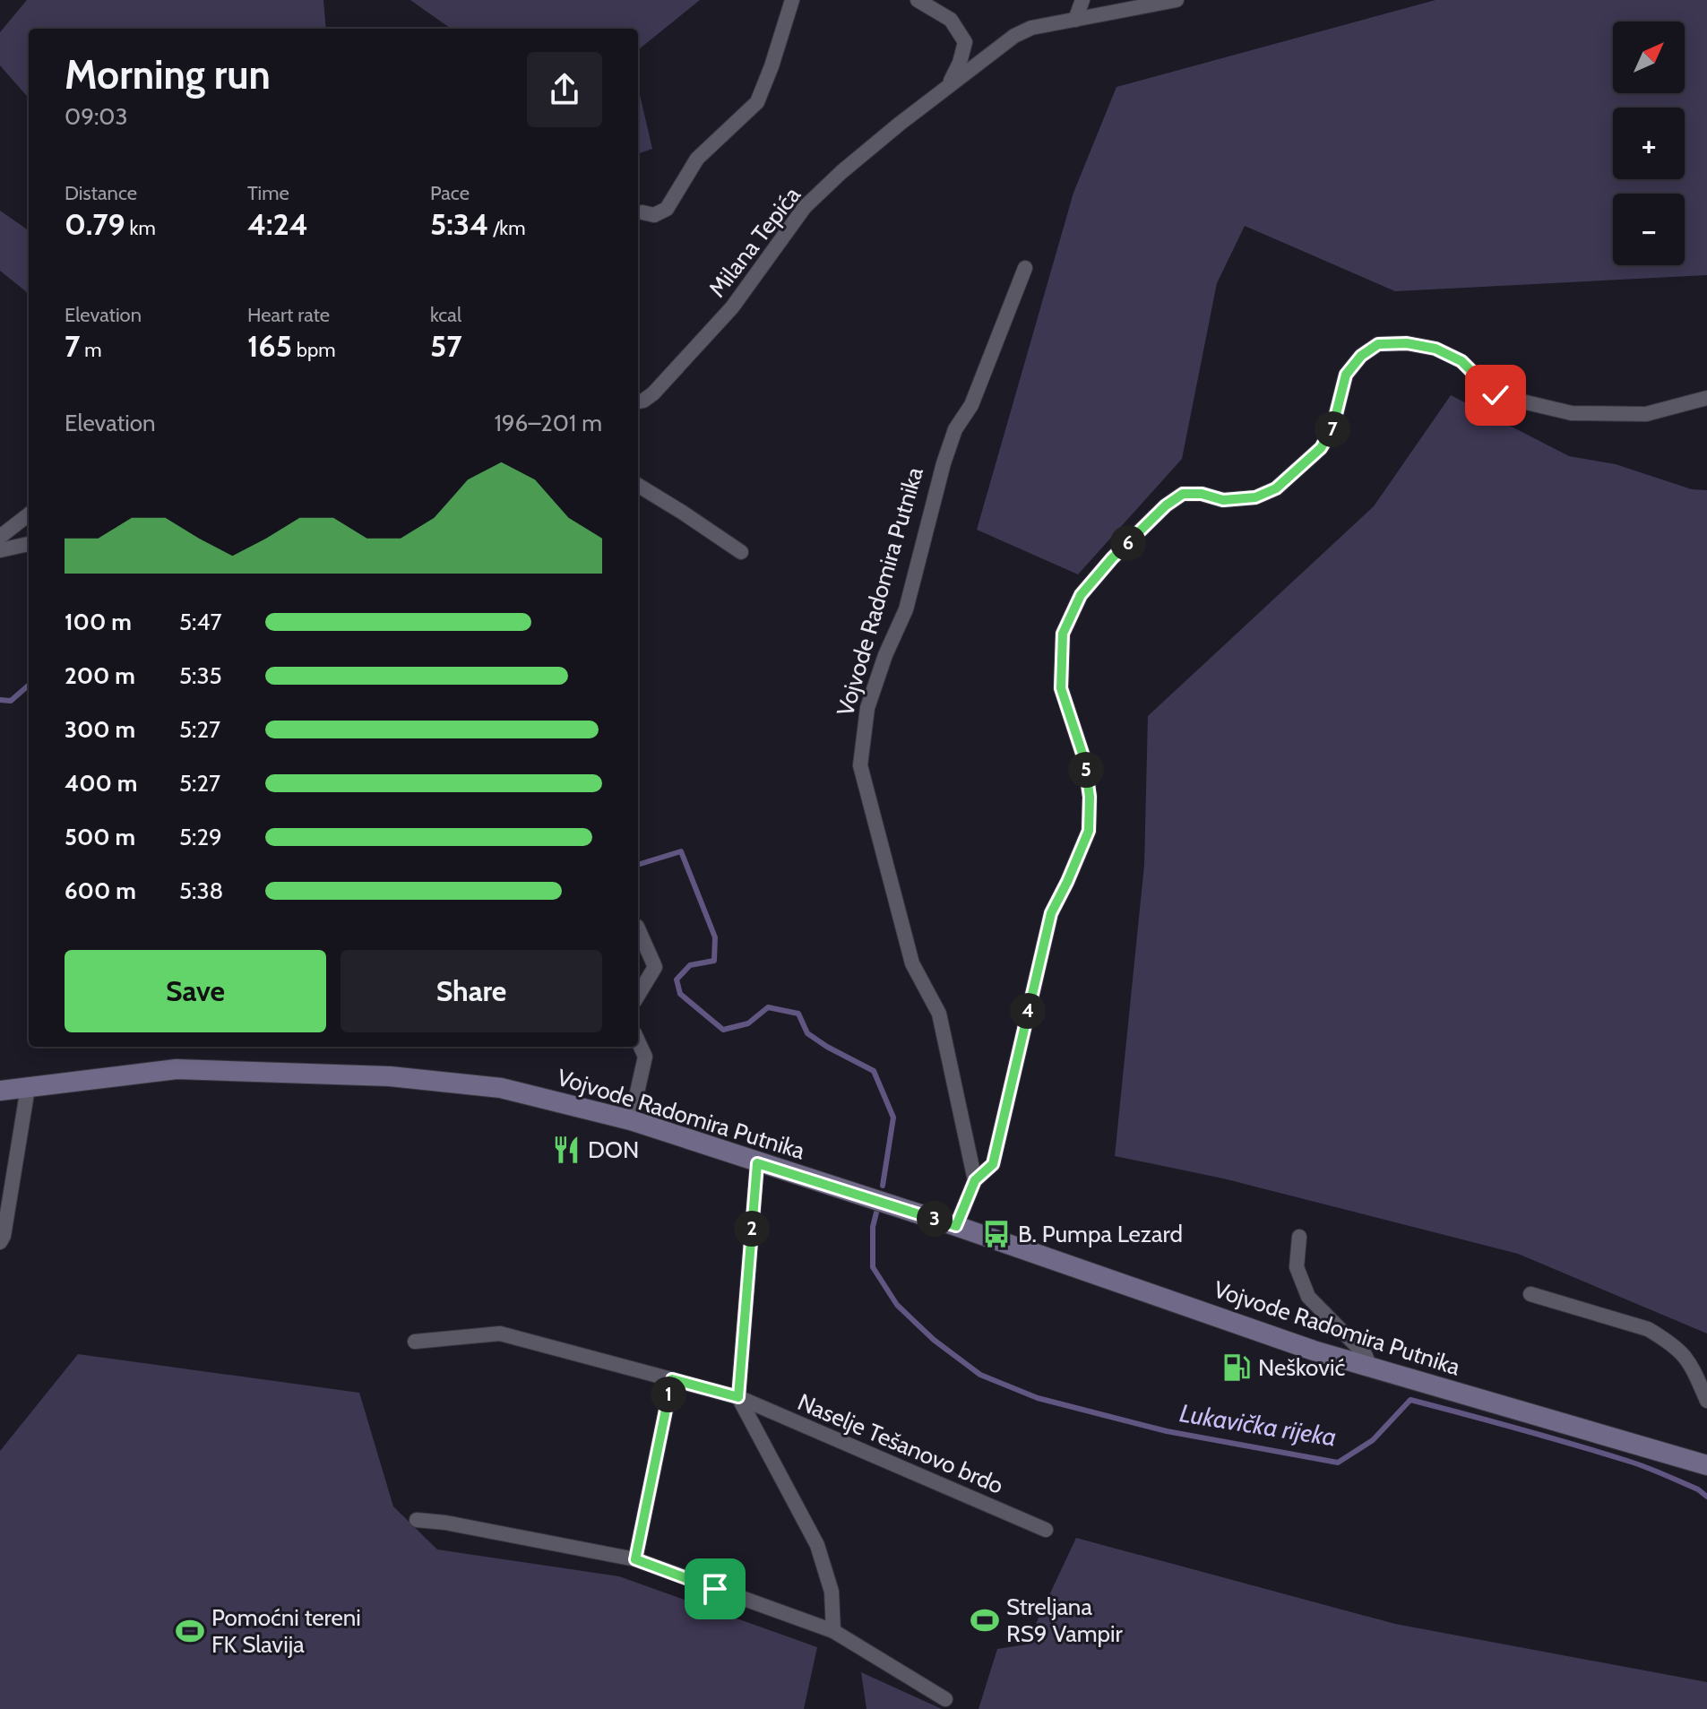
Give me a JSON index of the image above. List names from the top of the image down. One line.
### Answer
{"streets":{"main road":["Vojvode Radomira Putnika"],"street":["Milana Tepića","Naselje Tešanovo brdo"]},"water":["Lukavička rijeka"],"places":{"restaurant":["DON"],"bus stop":["B. Pumpa Lezard"],"fuel station":["Nešković"],"sports":["Streljana RS9 Vampir","Pomoćni tereni FK Slavija"]},"north":"top right","page":{"map_buttons":["+","−"],"heading":["Morning run","09:03"],"stats":[["Distance","0.79 km"],["Time","4:24"],["Pace","5:34 /km"],["Elevation","7 m"],["Heart rate","165 bpm"],["kcal","57"]],"chart":["Elevation","196–201 m"],"pins":["7","6","5","4","3","2","1"],"list":[{"name":"100 m","note":"5:47"},{"name":"200 m","note":"5:35"},{"name":"300 m","note":"5:27"},{"name":"400 m","note":"5:27"},{"name":"500 m","note":"5:29"},{"name":"600 m","note":"5:38"}],"buttons":["Save","Share"]}}
